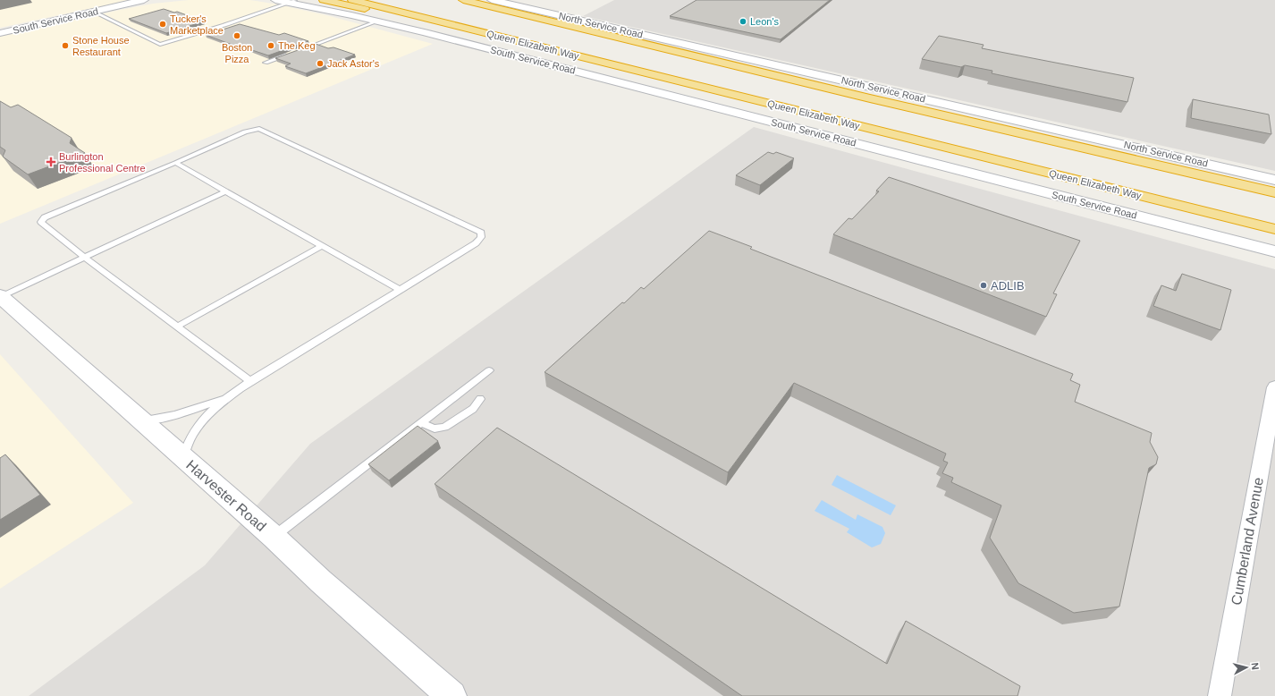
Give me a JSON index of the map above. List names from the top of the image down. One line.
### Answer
{"streets":{"highway":["Queen Elizabeth Way"],"street":["South Service Road","North Service Road","Harvester Road","Cumberland Avenue"]},"places":{"other":["Leon's","Tucker's Marketplace","Boston Pizza","Stone House Restaurant","The Keg","Jack Astor's","ADLIB"],"health":["Burlington Professional Centre"]},"north":"right"}
